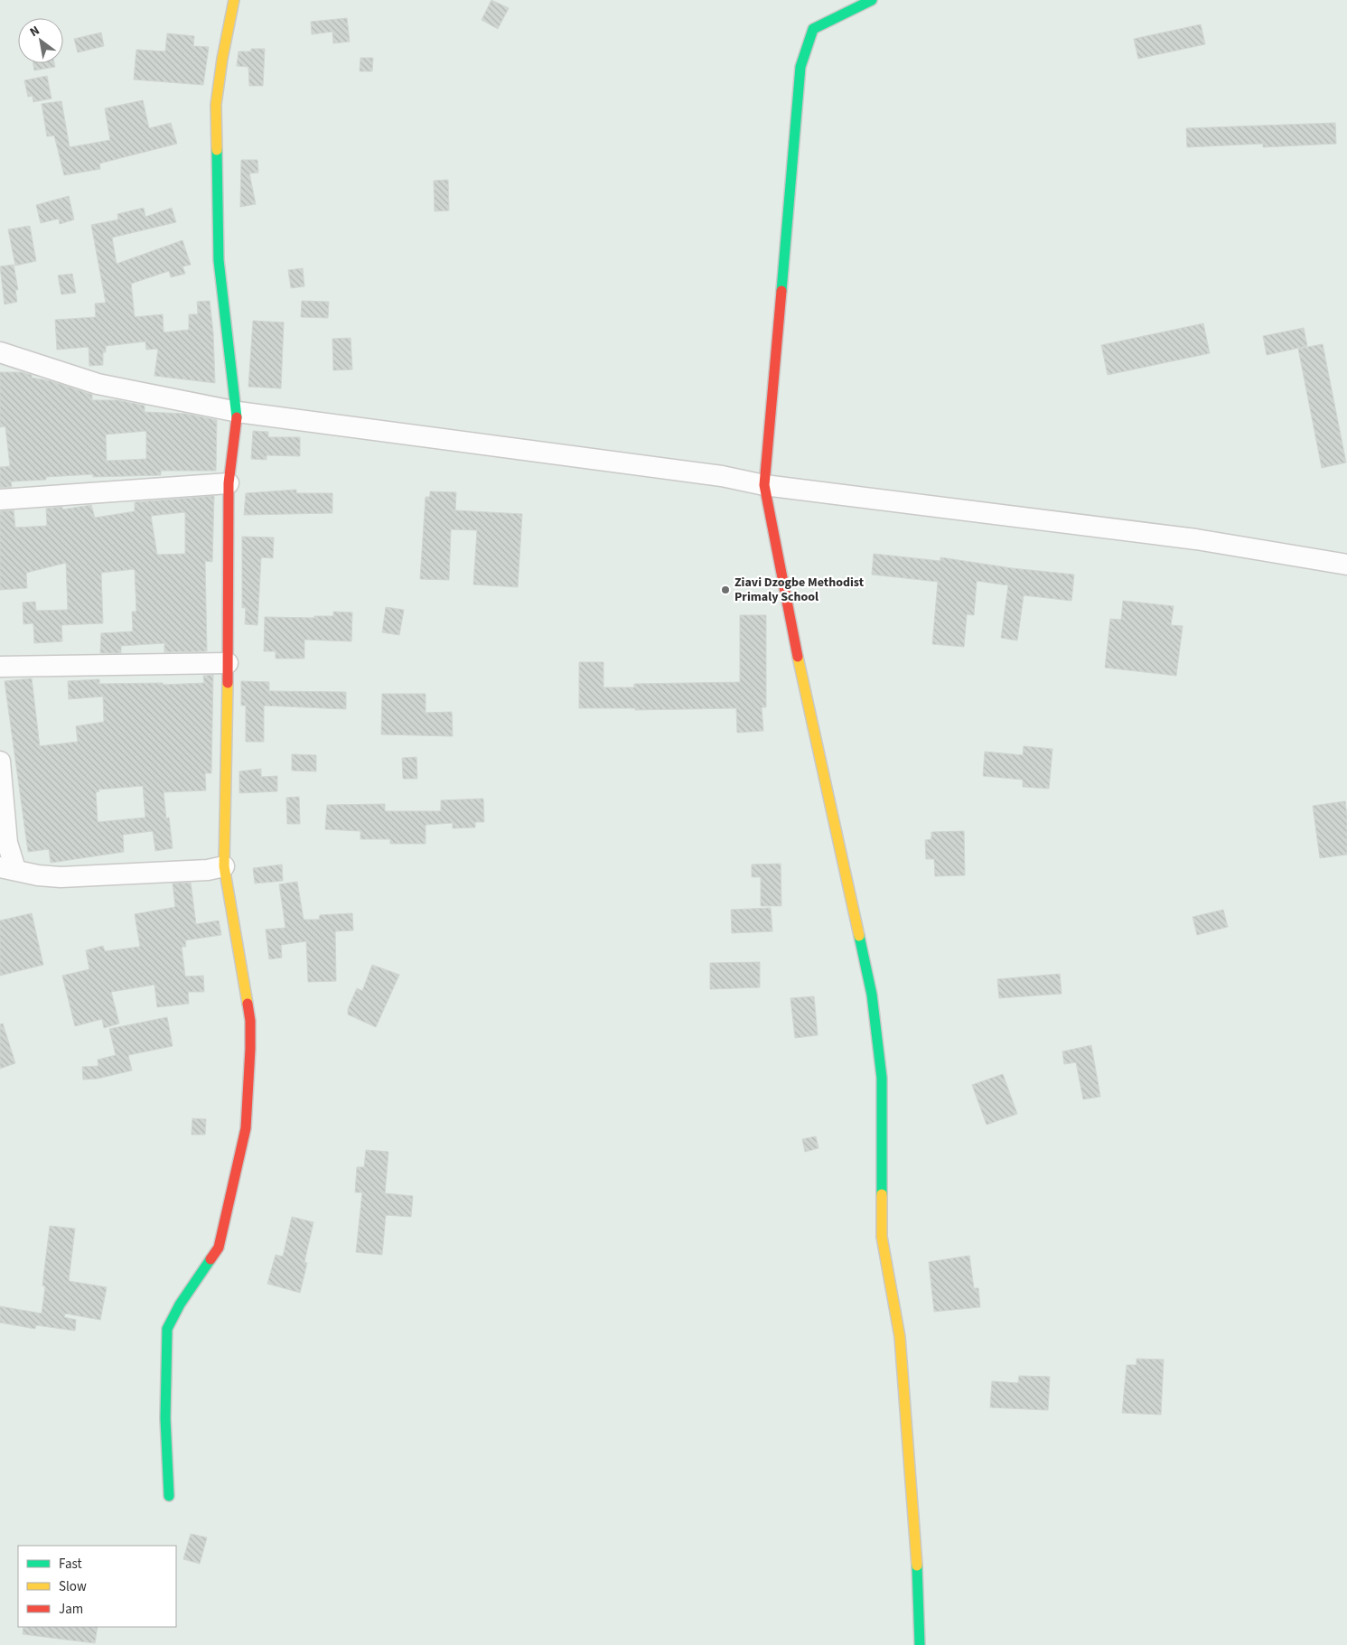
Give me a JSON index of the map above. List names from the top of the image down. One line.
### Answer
{"places":["Ziavi Dzogbe Methodist Primaly School"],"legend":["Fast","Slow","Jam"],"north":"top left"}
